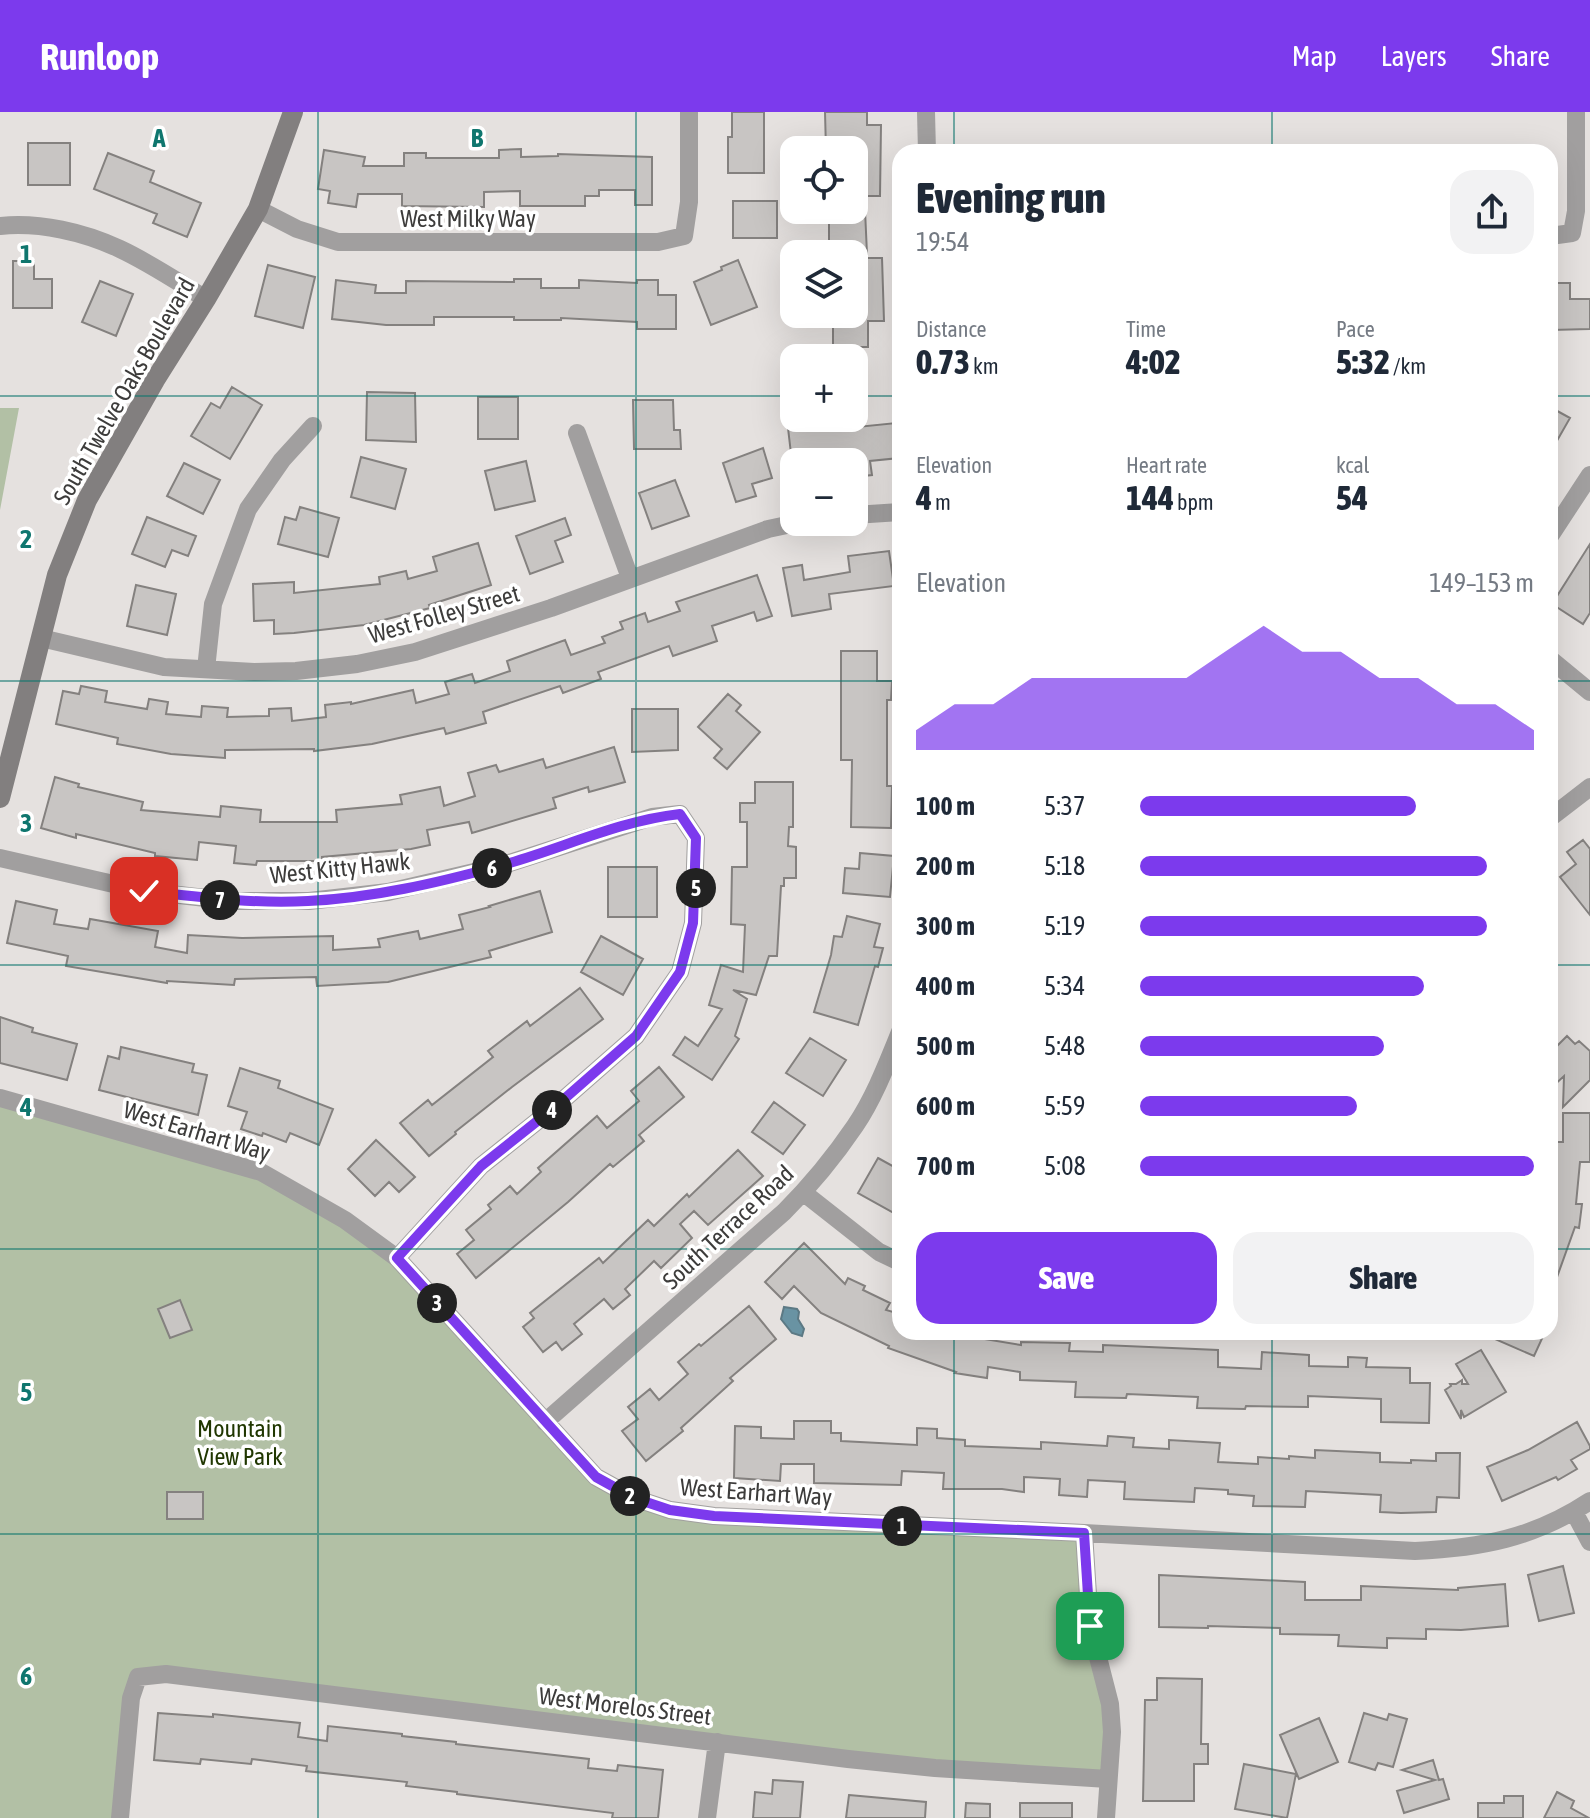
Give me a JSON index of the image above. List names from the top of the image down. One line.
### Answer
{"streets":{"street":["West Milky Way","South Twelve Oaks Boulevard","West Folley Street","West Kitty Hawk","West Earhart Way","South Terrace Road","West Morelos Street"]},"crossings":[["West Milky Way","South Twelve Oaks Boulevard"],["South Twelve Oaks Boulevard","West Folley Street"],["West Kitty Hawk","West Earhart Way"],["West Earhart Way","South Terrace Road"]],"parks":["Mountain View Park"],"page":{"header":"Runloop","nav":["Map","Layers","Share"],"map_buttons":["+","−"],"heading":["Evening run","19:54"],"stats":[["Distance","0.73 km"],["Time","4:02"],["Pace","5:32 /km"],["Elevation","4 m"],["Heart rate","144 bpm"],["kcal","54"]],"chart":["Elevation","149–153 m"],"list":[{"name":"100 m","note":"5:37"},{"name":"200 m","note":"5:18"},{"name":"300 m","note":"5:19"},{"name":"400 m","note":"5:34"},{"name":"500 m","note":"5:48"},{"name":"600 m","note":"5:59"},{"name":"700 m","note":"5:08"}],"pins":["6","5","7","4","3","2","1"],"buttons":["Save","Share"]},"grid":{"columns":["A","B"],"rows":["1","2","3","4","5","6"]}}
